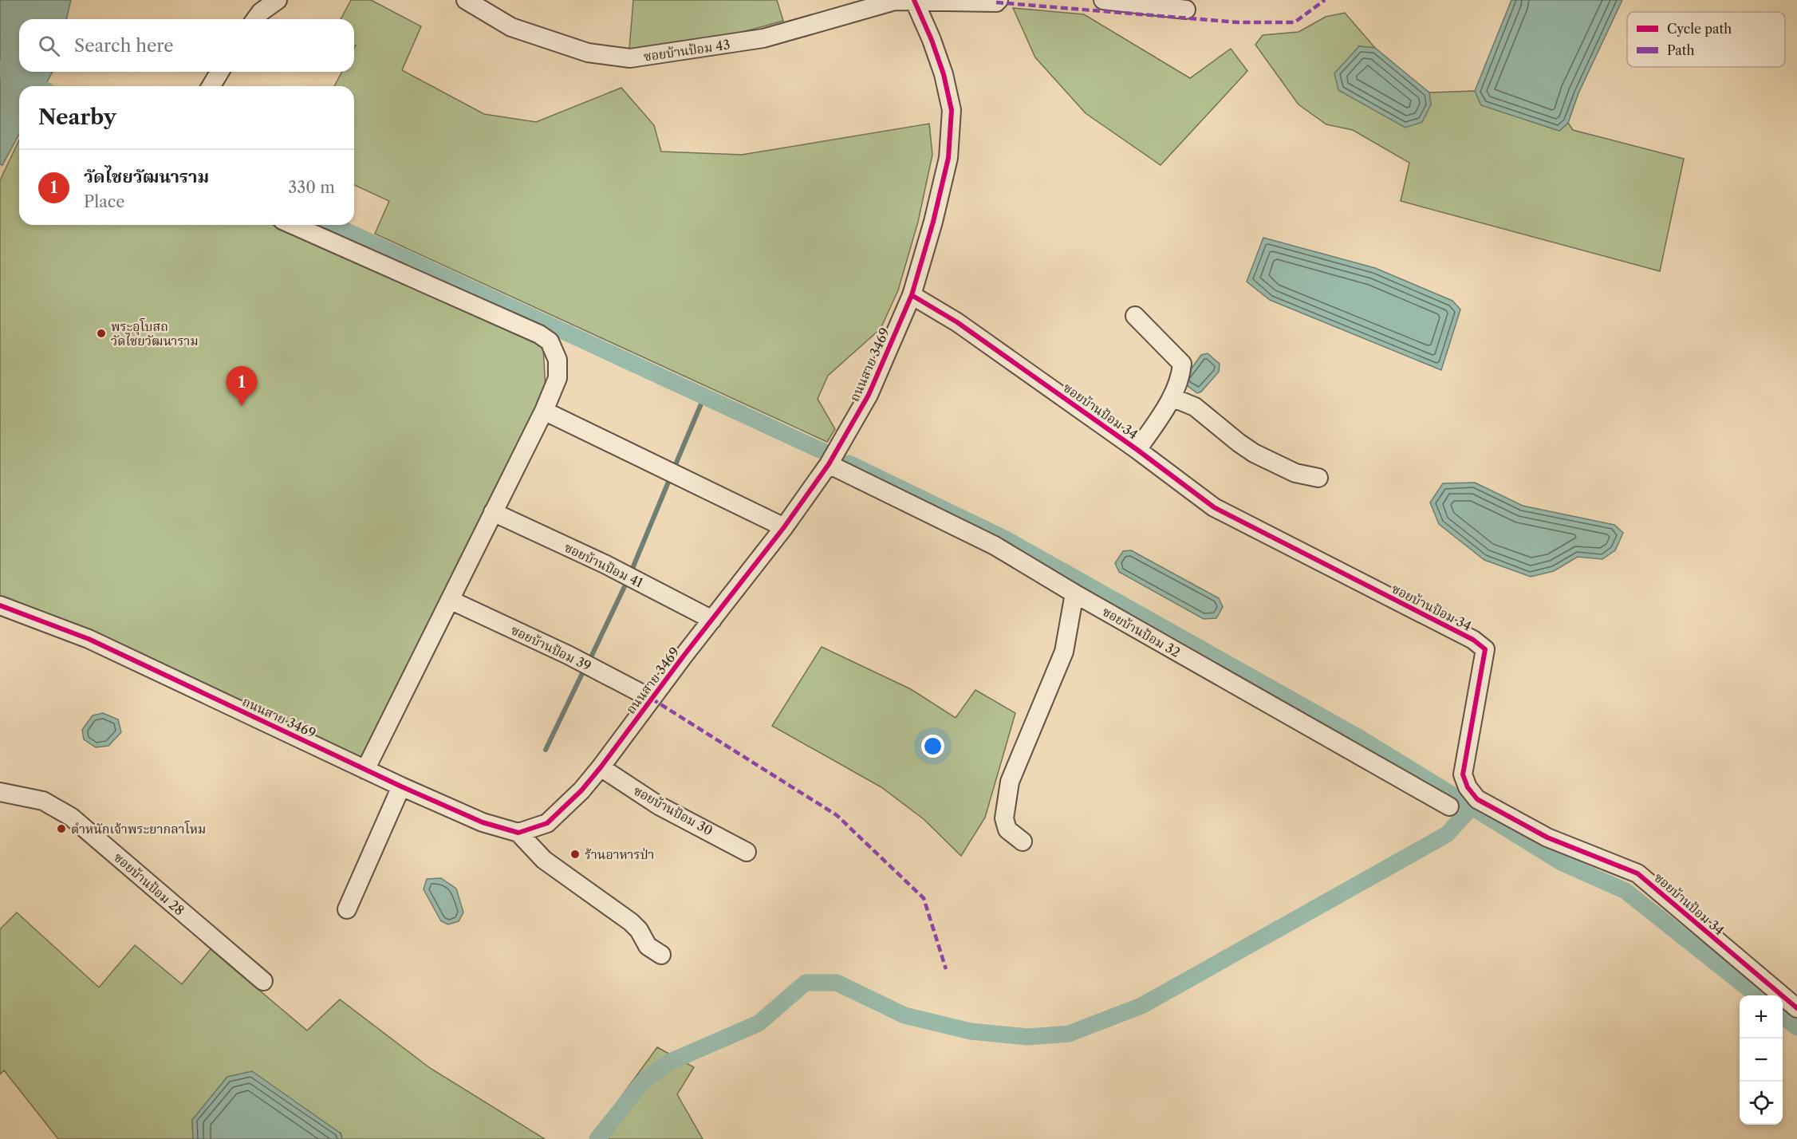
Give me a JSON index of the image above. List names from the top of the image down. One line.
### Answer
{"streets":{"street":["ซอยบ้านป้อม 43","ถนนสาย 3469","ซอยบ้านป้อม 34","ซอยบ้านป้อม 41","ซอยบ้านป้อม 32","ซอยบ้านป้อม 39","ซอยบ้านป้อม 30","ซอยบ้านป้อม 28"]},"crossings":[["ซอยบ้านป้อม 43","ถนนสาย 3469"],["ถนนสาย 3469","ซอยบ้านป้อม 34"],["ถนนสาย 3469","ซอยบ้านป้อม 41"],["ถนนสาย 3469","ซอยบ้านป้อม 32"],["ถนนสาย 3469","ซอยบ้านป้อม 39"],["ถนนสาย 3469","ซอยบ้านป้อม 30"]],"places":["พระอุโบสถ วัดไชยวัฒนาราม","ตำหนักเจ้าพระยากลาโหม","ร้านอาหารป่า"],"legend":["Cycle path","Path"],"page":{"search":"Search here","heading":"Nearby","list":[{"mark":"1","name":"วัดไชยวัฒนาราม","note":"Place","value":"330 m"}],"pins":"1","map_buttons":["+","−"]}}
